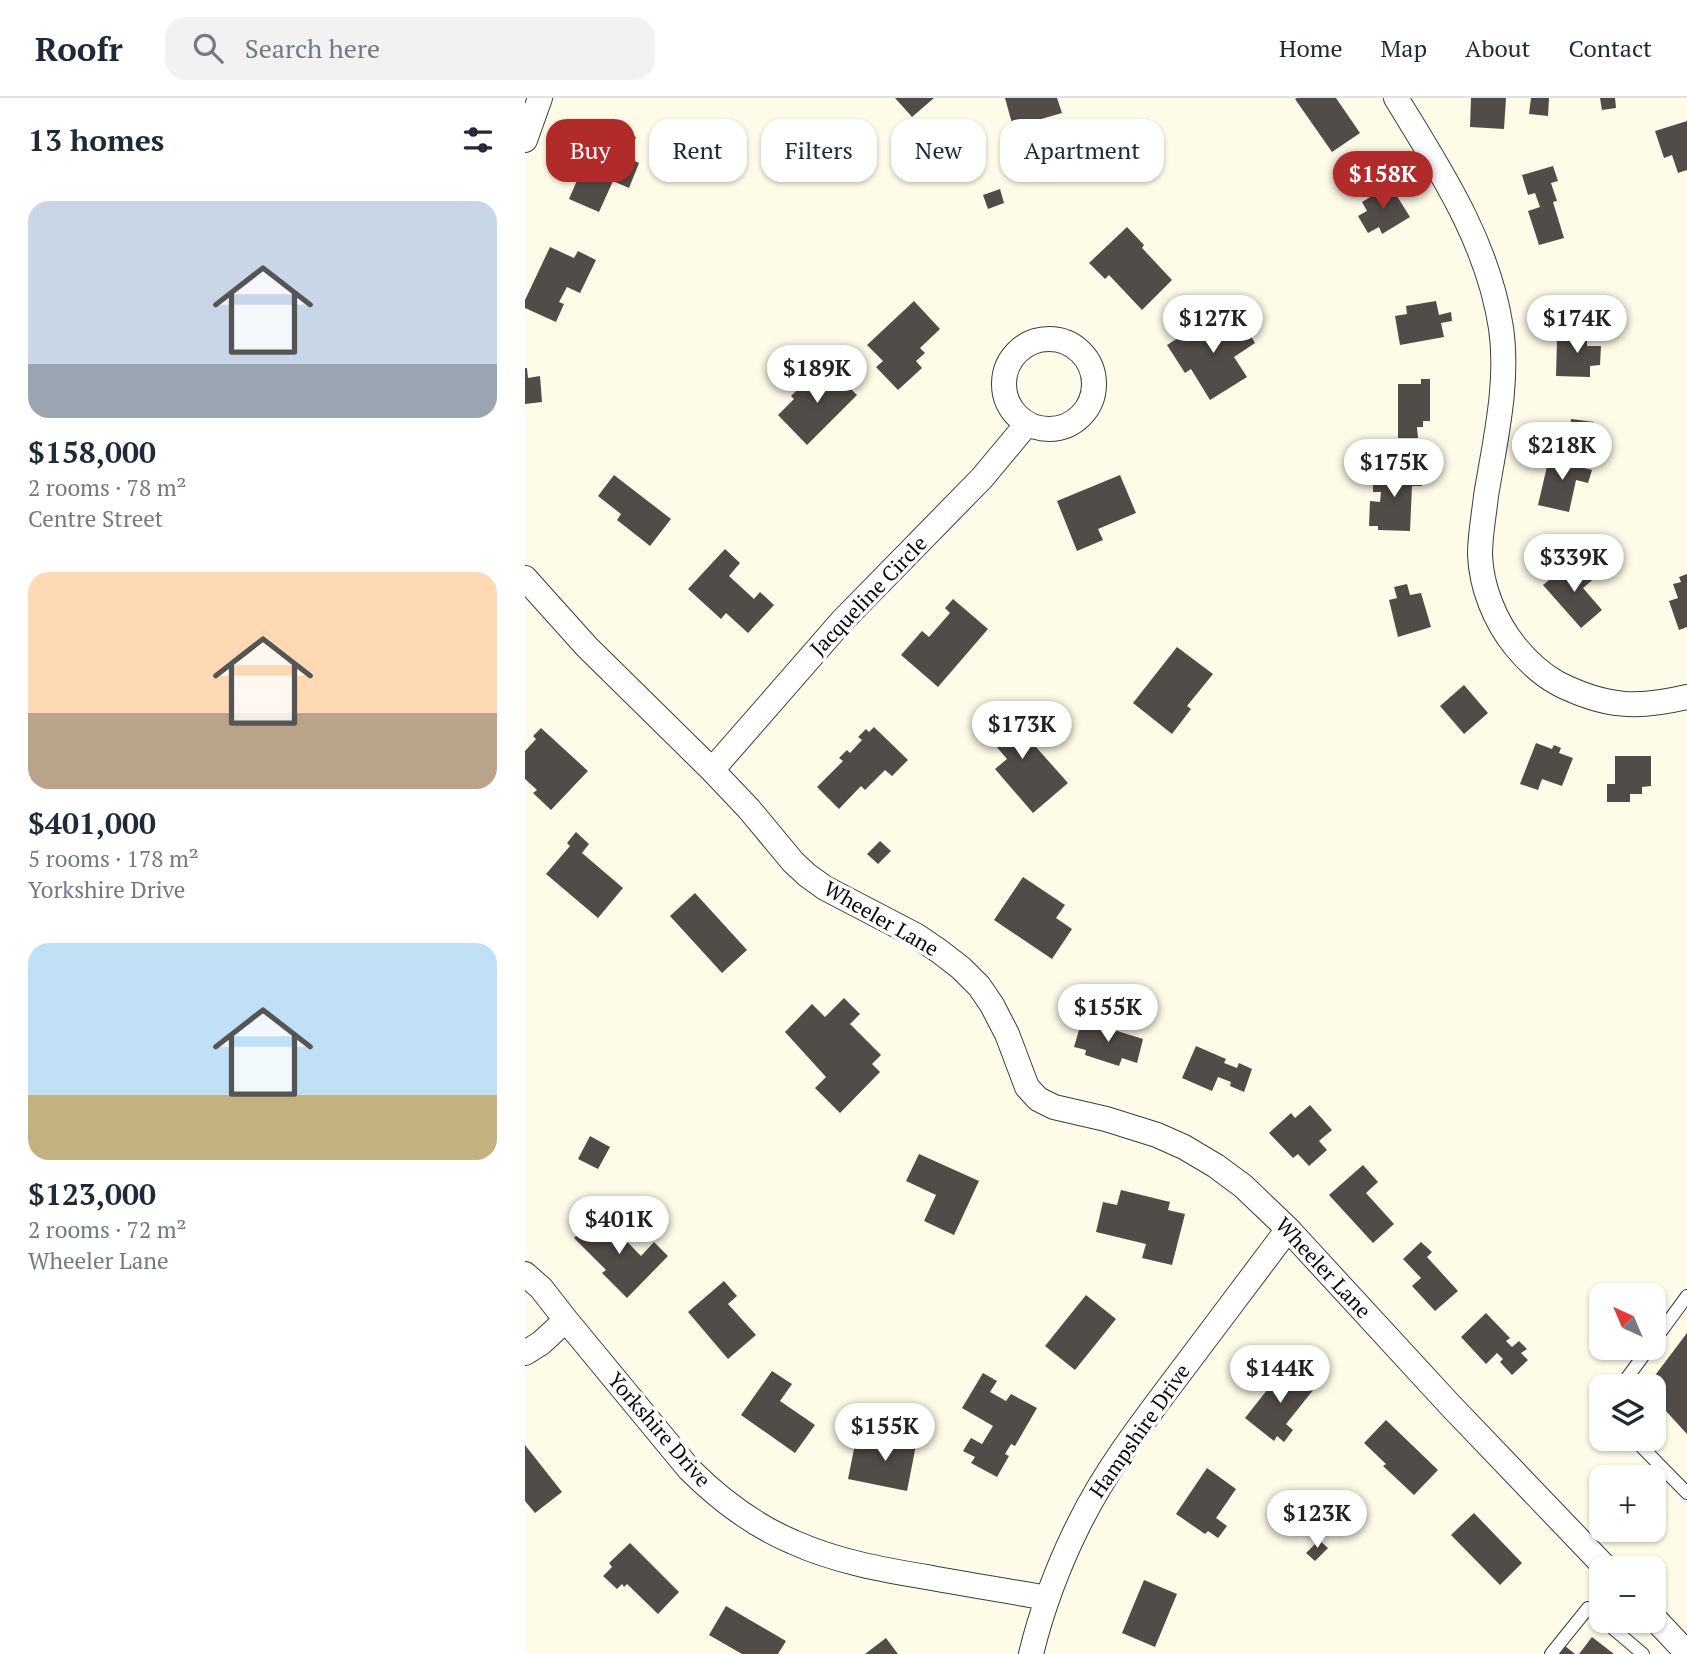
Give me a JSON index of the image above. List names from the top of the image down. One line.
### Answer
{"streets":{"street":["Jacqueline Circle","Wheeler Lane","Yorkshire Drive","Hampshire Drive"]},"crossings":[["Jacqueline Circle","Wheeler Lane"],["Wheeler Lane","Hampshire Drive"],["Yorkshire Drive","Hampshire Drive"]],"north":"top left","page":{"header":"Roofr","search":"Search here","nav":["Home","Map","About","Contact"],"heading":"13 homes","chip":["Buy","Rent","Filters","New","Apartment"],"price":["$158K","$127K","$174K","$189K","$218K","$175K","$339K","$173K","$155K","$401K","$144K","$155K","$123K"],"list":[{"name":"$158,000","note":"2 rooms · 78 m² · Centre Street"},{"name":"$401,000","note":"5 rooms · 178 m² · Yorkshire Drive"},{"name":"$123,000","note":"2 rooms · 72 m² · Wheeler Lane"}],"map_buttons":["+","−"]}}
